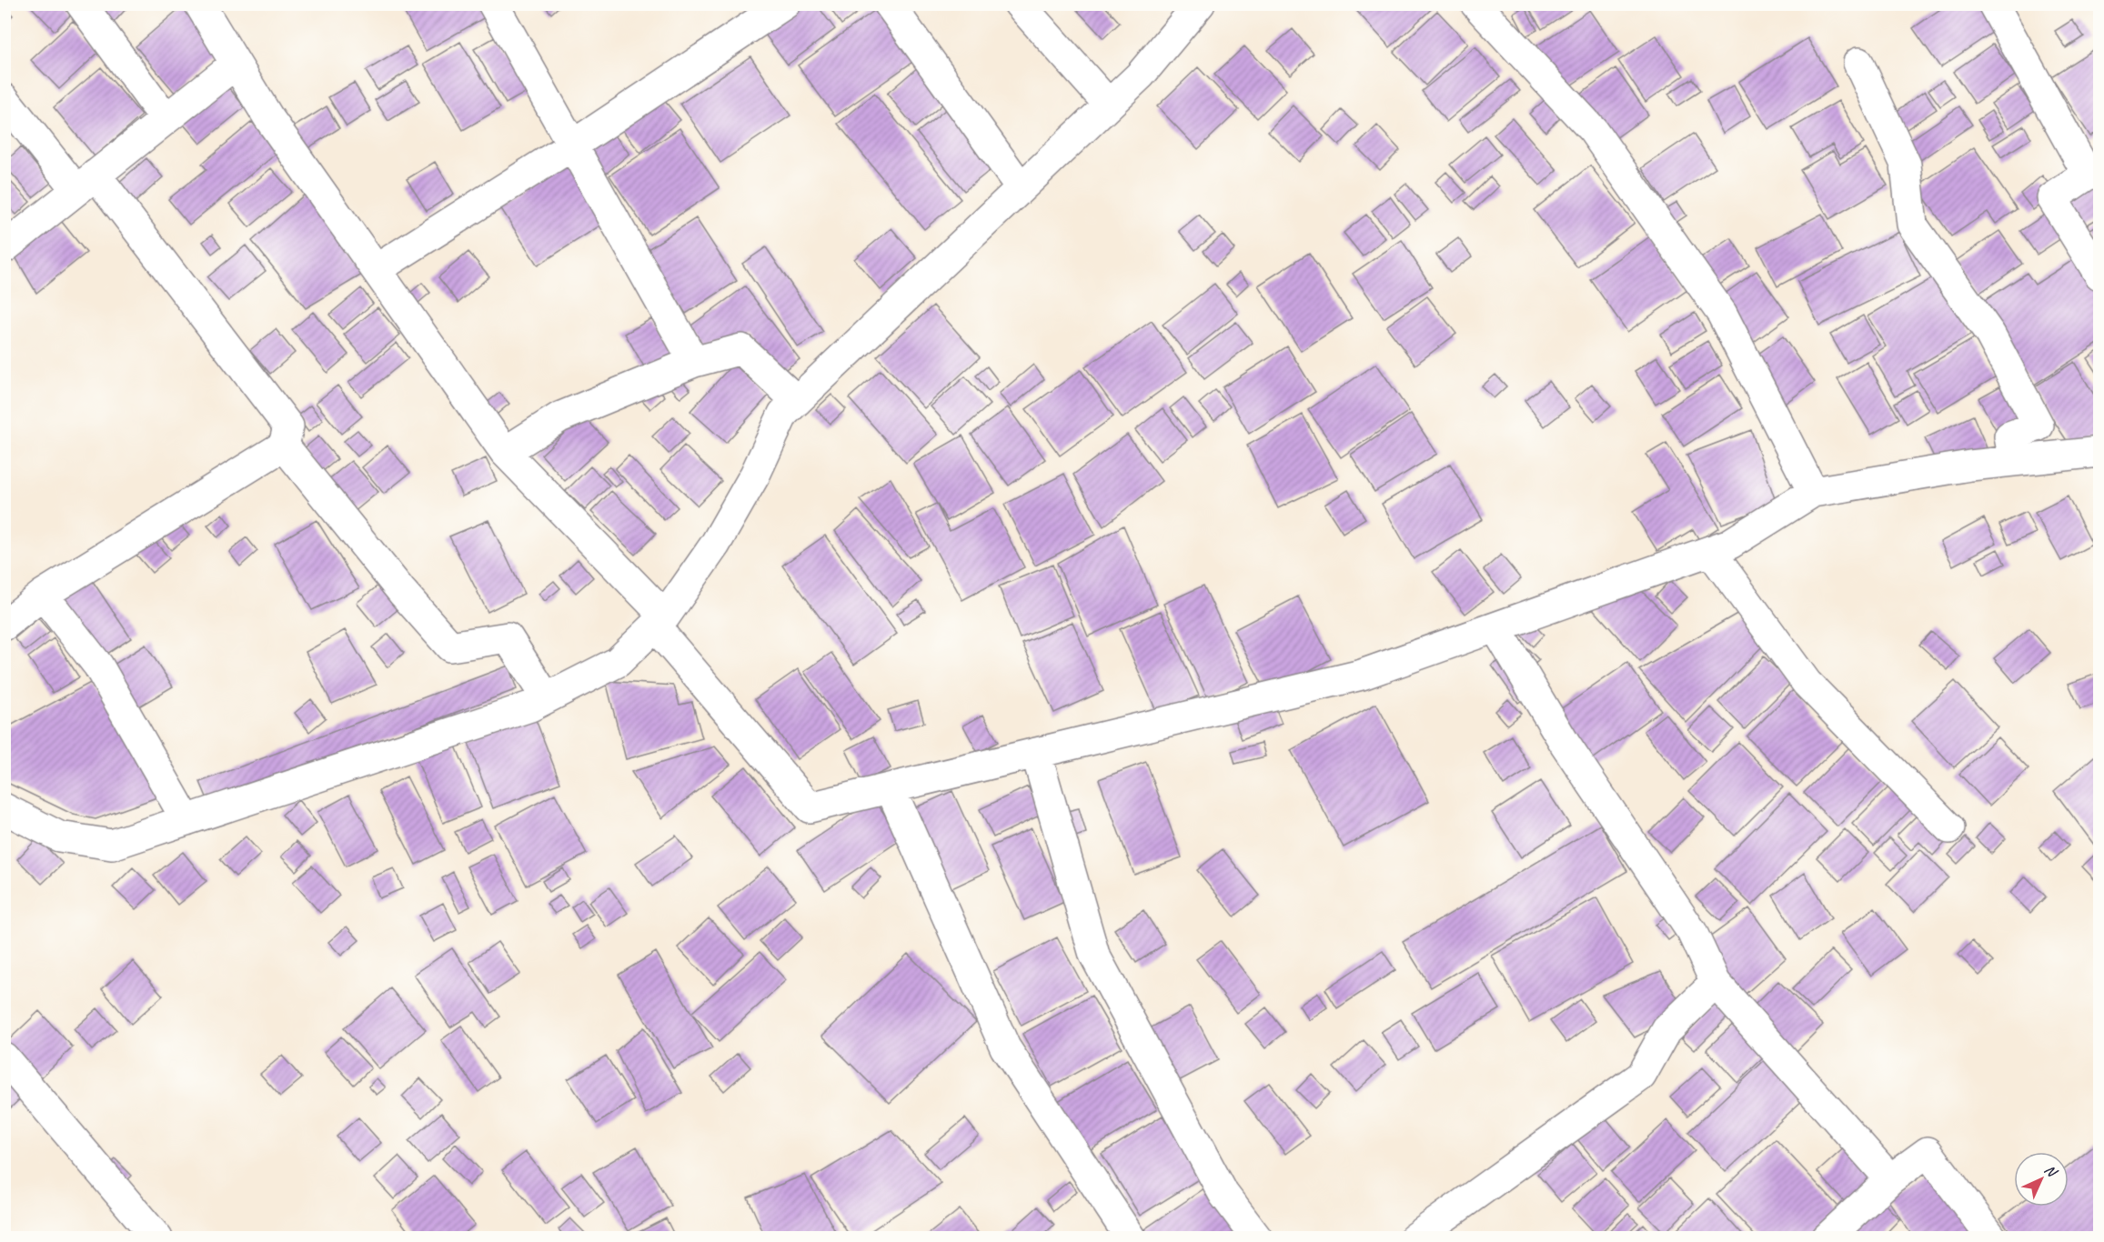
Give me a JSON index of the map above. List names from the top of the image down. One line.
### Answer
{"north":"top right"}
